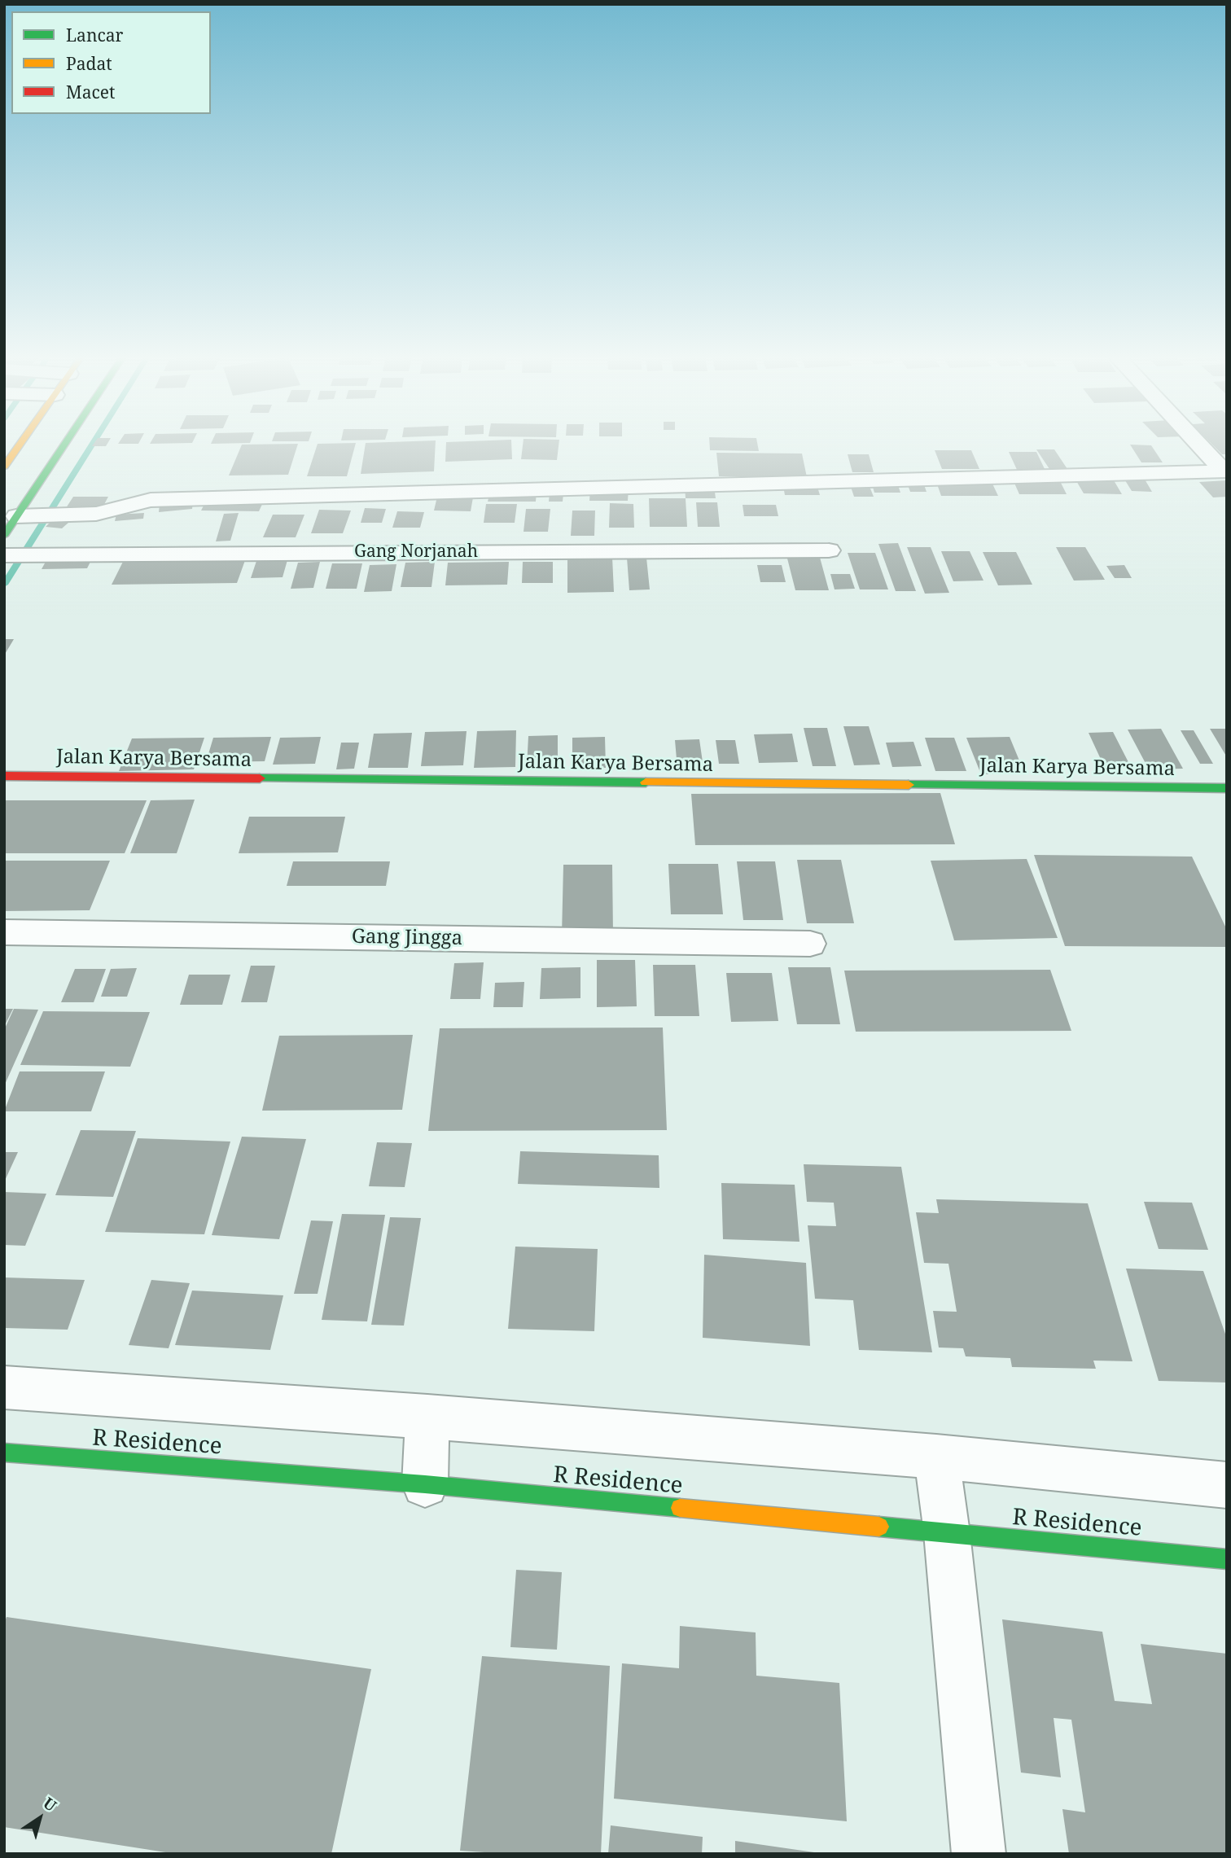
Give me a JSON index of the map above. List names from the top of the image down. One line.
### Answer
{"streets":{"main road":["Jalan Karya Bersama","R Residence"],"street":["Gang Norjanah","Gang Jingga"]},"legend":["Lancar","Padat","Macet"],"north":"top right"}
